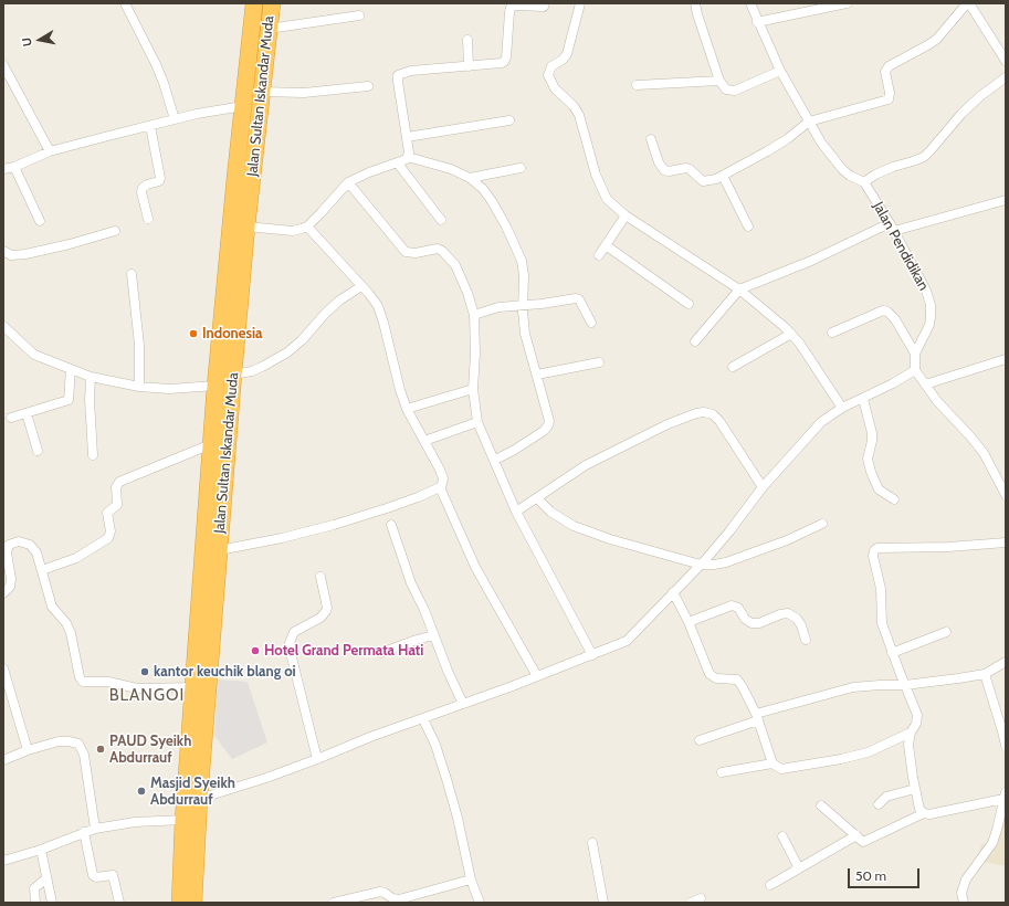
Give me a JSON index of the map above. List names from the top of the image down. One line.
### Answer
{"streets":{"highway":["Jalan Sultan Iskandar Muda"],"street":["Jalan Pendidikan"]},"districts":["BLANGOI"],"places":["Indonesia","Hotel Grand Permata Hati","kantor keuchik blang oi","PAUD Syeikh Abdurrauf","Masjid Syeikh Abdurrauf"],"scale_bar":"50 m","north":"left"}
